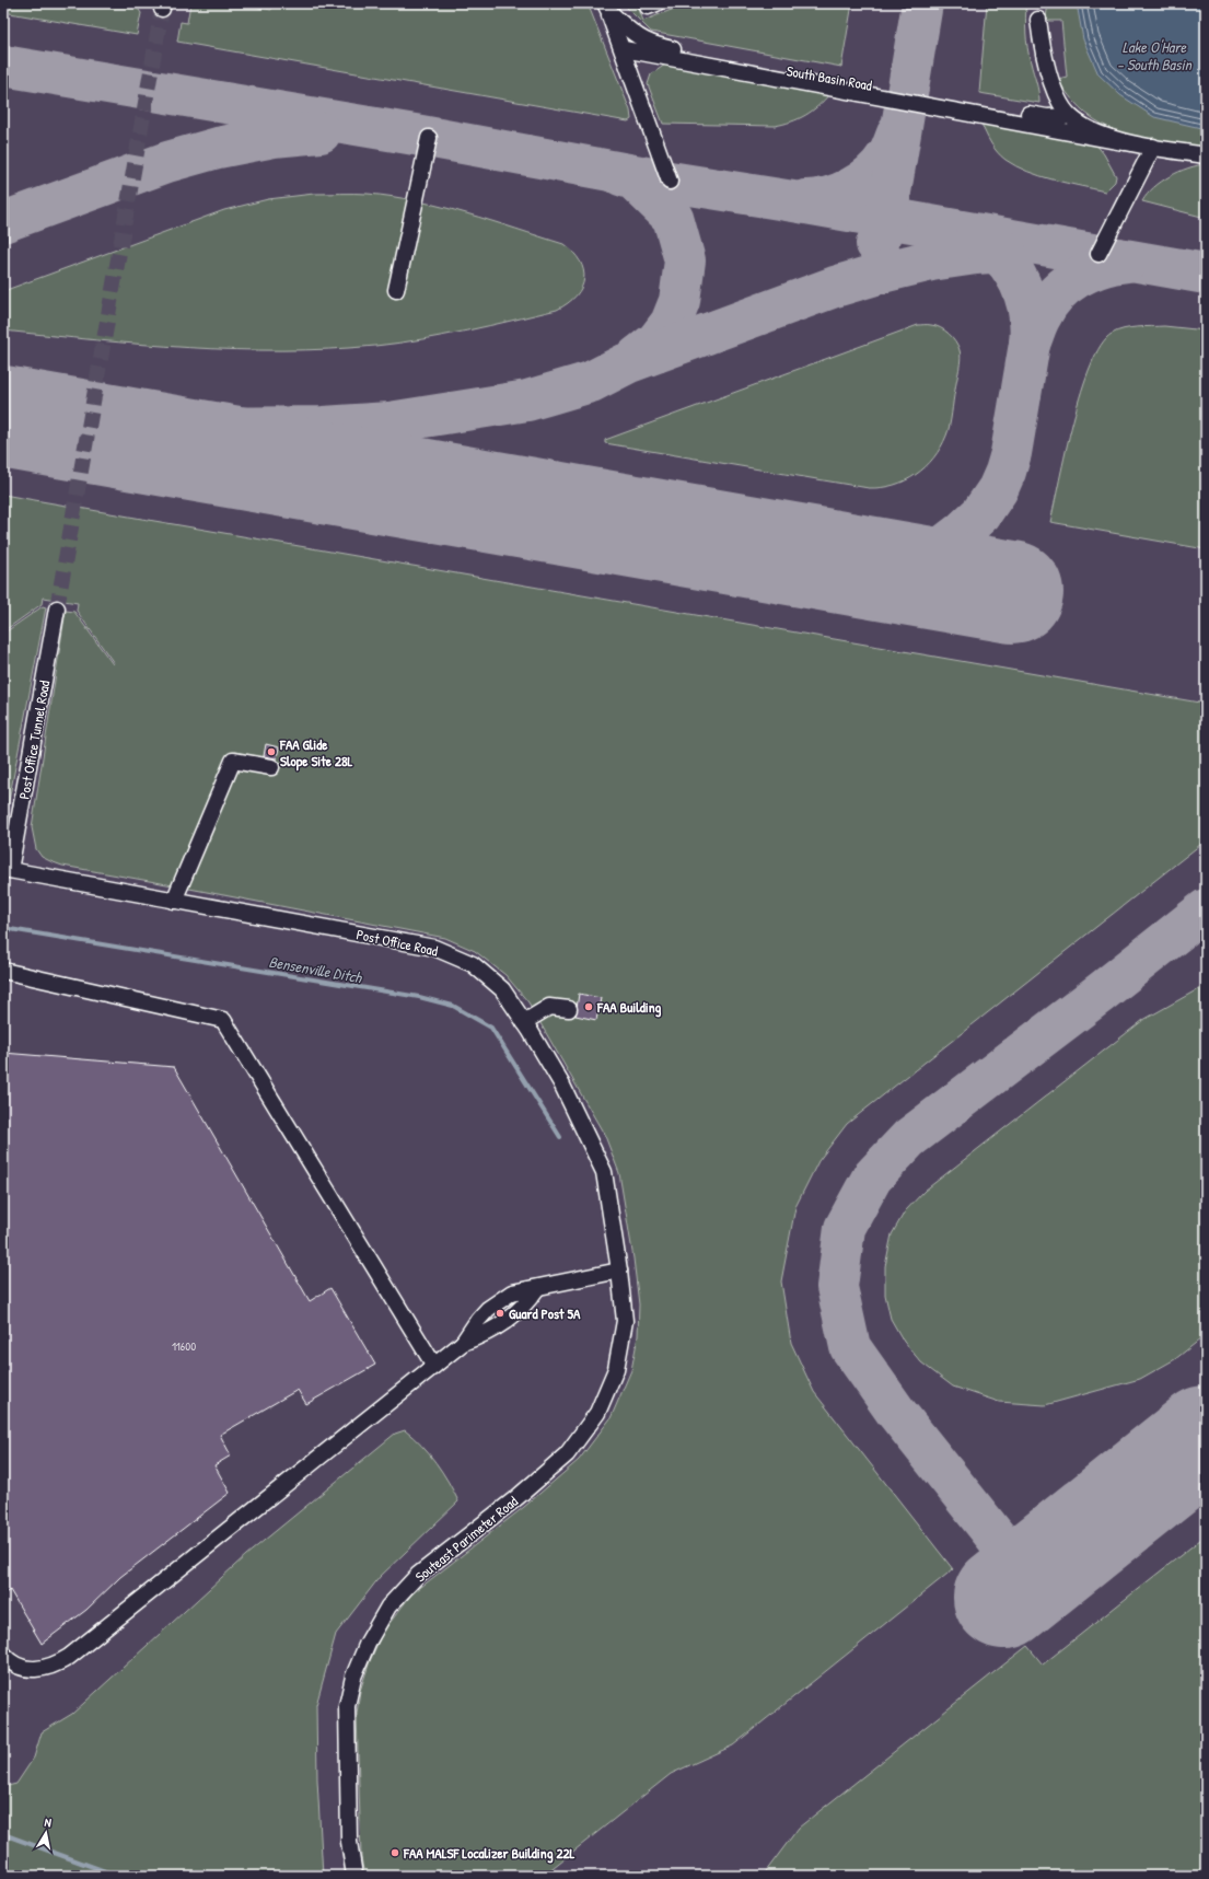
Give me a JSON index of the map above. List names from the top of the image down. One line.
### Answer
{"streets":{"lane":["South Basin Road","Post Office Tunnel Road","Post Office Road","Souteast Parimeter Road"]},"crossings":[["Post Office Tunnel Road","Post Office Road"],["Post Office Road","Souteast Parimeter Road"]],"water":["Lake O'Hare - South Basin","Bensenville Ditch"],"places":["FAA Glide Slope Site 28L","FAA Building","Guard Post 5A","FAA MALSF Localizer Building 22L"],"house_numbers":["11600"],"north":"top"}
